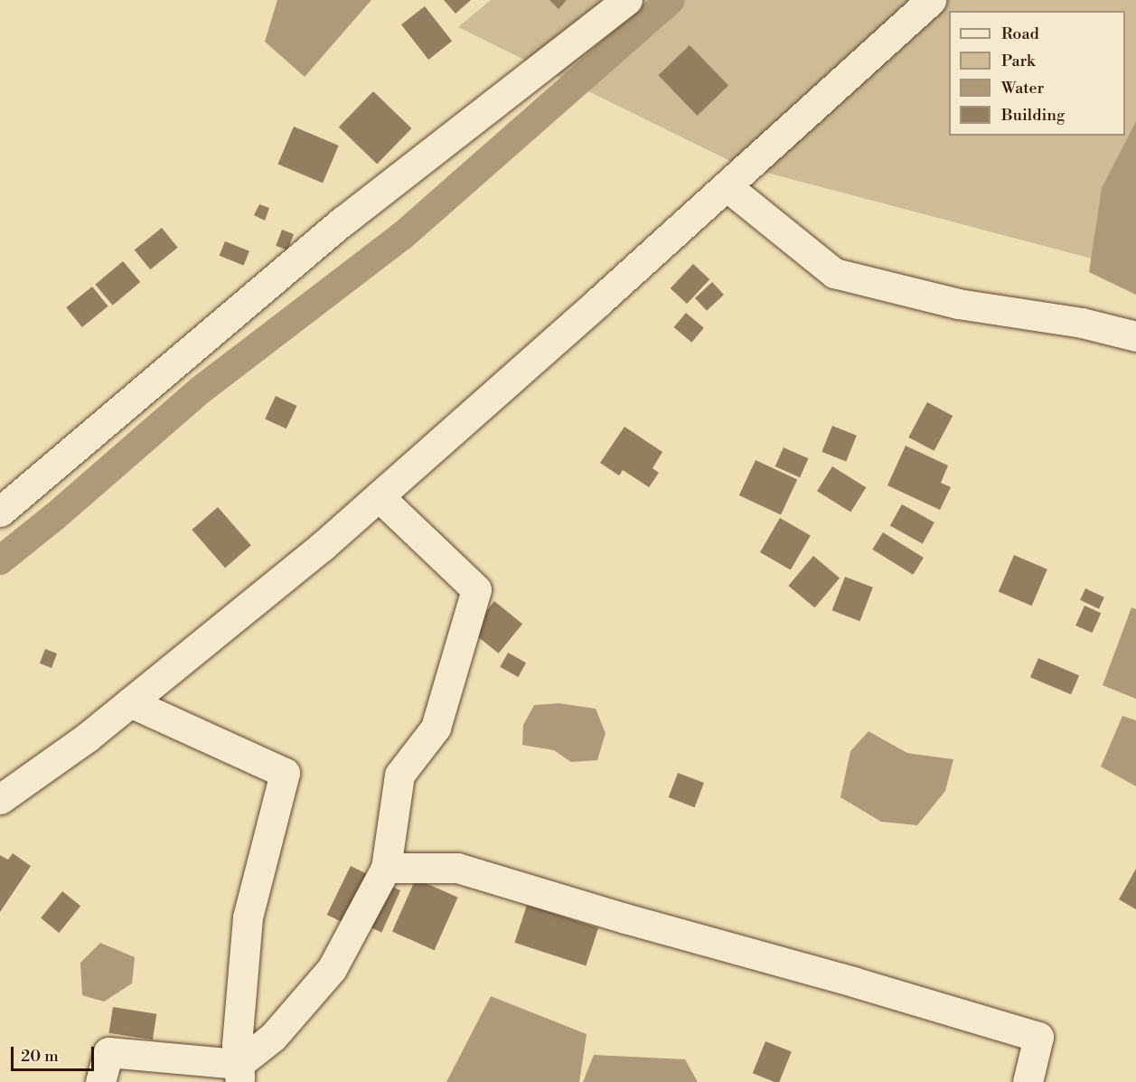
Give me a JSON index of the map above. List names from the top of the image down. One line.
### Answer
{"legend":["Road","Park","Water","Building"],"scale_bar":"20 m"}
